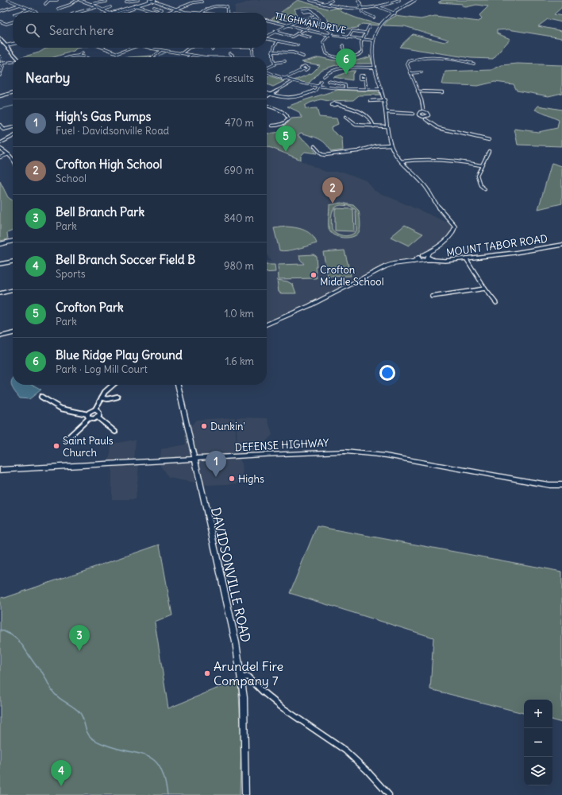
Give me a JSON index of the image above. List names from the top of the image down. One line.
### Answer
{"streets":{"main road":["DEFENSE HIGHWAY","DAVIDSONVILLE ROAD"],"street":["TILGHMAN DRIVE","MOUNT TABOR ROAD"]},"crossings":[["DEFENSE HIGHWAY","DAVIDSONVILLE ROAD"]],"places":["Crofton Middle School","Dunkin'","Saint Pauls Church","Highs","Arundel Fire Company 7"],"page":{"search":"Search here","pins":["6","5","2","1","3","4"],"heading":["Nearby","6 results"],"list":[{"mark":"1","name":"High's Gas Pumps","note":"Fuel · Davidsonville Road","value":"470 m"},{"mark":"2","name":"Crofton High School","note":"School","value":"690 m"},{"mark":"3","name":"Bell Branch Park","note":"Park","value":"840 m"},{"mark":"4","name":"Bell Branch Soccer Field B","note":"Sports","value":"980 m"},{"mark":"5","name":"Crofton Park","note":"Park","value":"1.0 km"},{"mark":"6","name":"Blue Ridge Play Ground","note":"Park · Log Mill Court","value":"1.6 km"}],"map_buttons":["+","−"]}}
